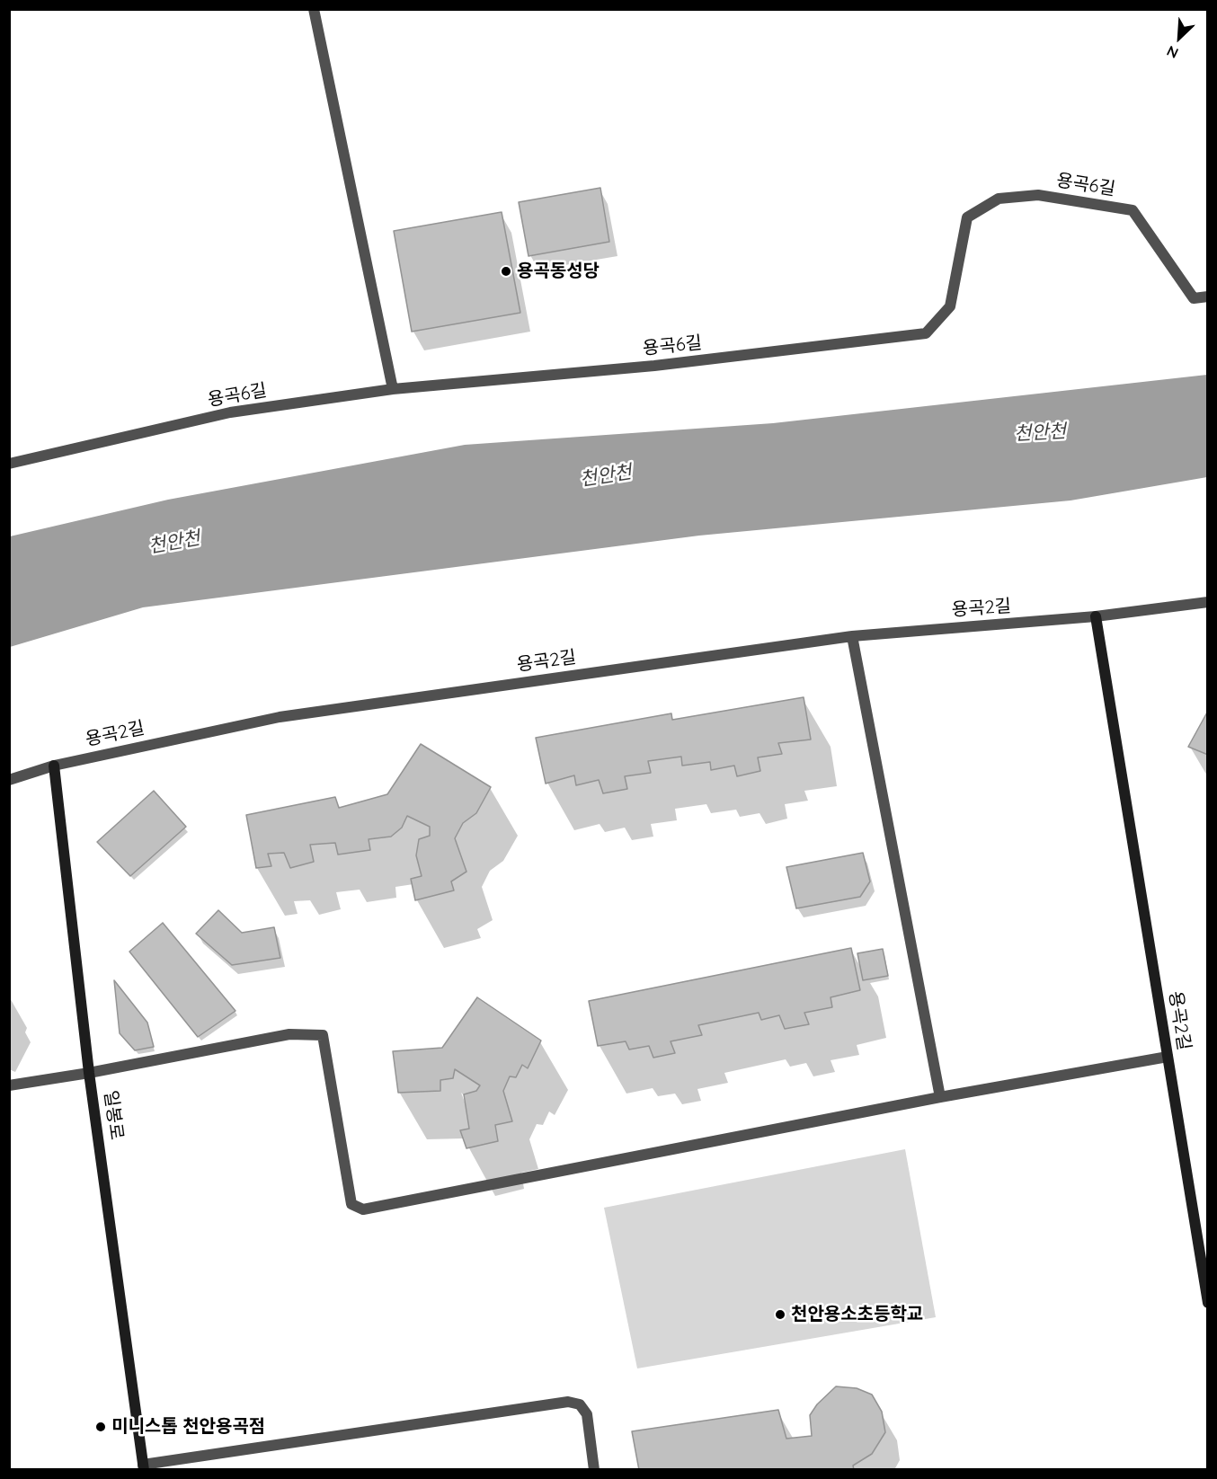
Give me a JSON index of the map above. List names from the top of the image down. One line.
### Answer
{"streets":{"street":["용곡6길","용곡2길","일봉로"]},"crossings":[["용곡2길","일봉로"]],"water":["천안천"],"places":["용곡동성당","천안용소초등학교","미니스톱 천안용곡점"],"north":"bottom left"}
